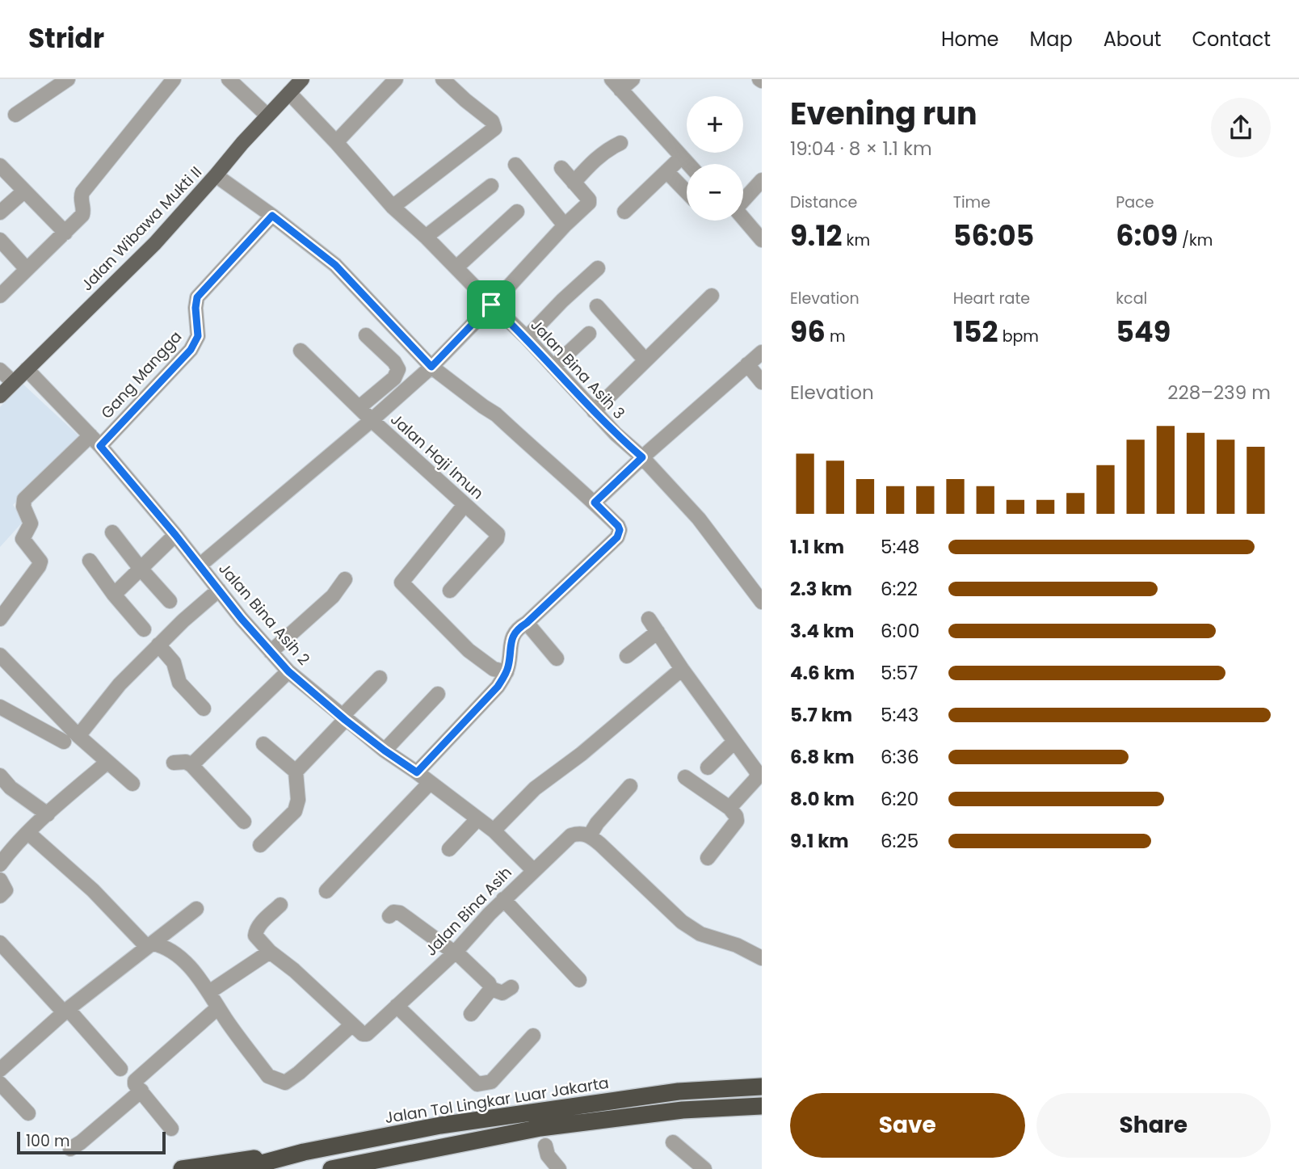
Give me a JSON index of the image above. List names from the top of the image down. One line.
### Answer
{"streets":{"highway":["Jalan Tol Lingkar Luar Jakarta"],"main road":["Jalan Wibawa Mukti II"],"street":["Jalan Bina Asih 3","Gang Mangga","Jalan Haji Imun","Jalan Bina Asih 2","Jalan Bina Asih"]},"crossings":[["Jalan Wibawa Mukti II","Jalan Bina Asih 3"],["Jalan Wibawa Mukti II","Jalan Bina Asih 2"],["Gang Mangga","Jalan Bina Asih 2"],["Jalan Bina Asih 2","Jalan Bina Asih"]],"scale_bar":"100 m","page":{"header":"Stridr","nav":["Home","Map","About","Contact"],"heading":["Evening run","19:04 · 8 × 1.1 km"],"map_buttons":["+","−"],"stats":[["Distance","9.12 km"],["Time","56:05"],["Pace","6:09 /km"],["Elevation","96 m"],["Heart rate","152 bpm"],["kcal","549"]],"chart":["Elevation","228–239 m"],"list":[{"name":"1.1 km","note":"5:48"},{"name":"2.3 km","note":"6:22"},{"name":"3.4 km","note":"6:00"},{"name":"4.6 km","note":"5:57"},{"name":"5.7 km","note":"5:43"},{"name":"6.8 km","note":"6:36"},{"name":"8.0 km","note":"6:20"},{"name":"9.1 km","note":"6:25"}],"buttons":["Save","Share"],"scale":"100 m"}}
